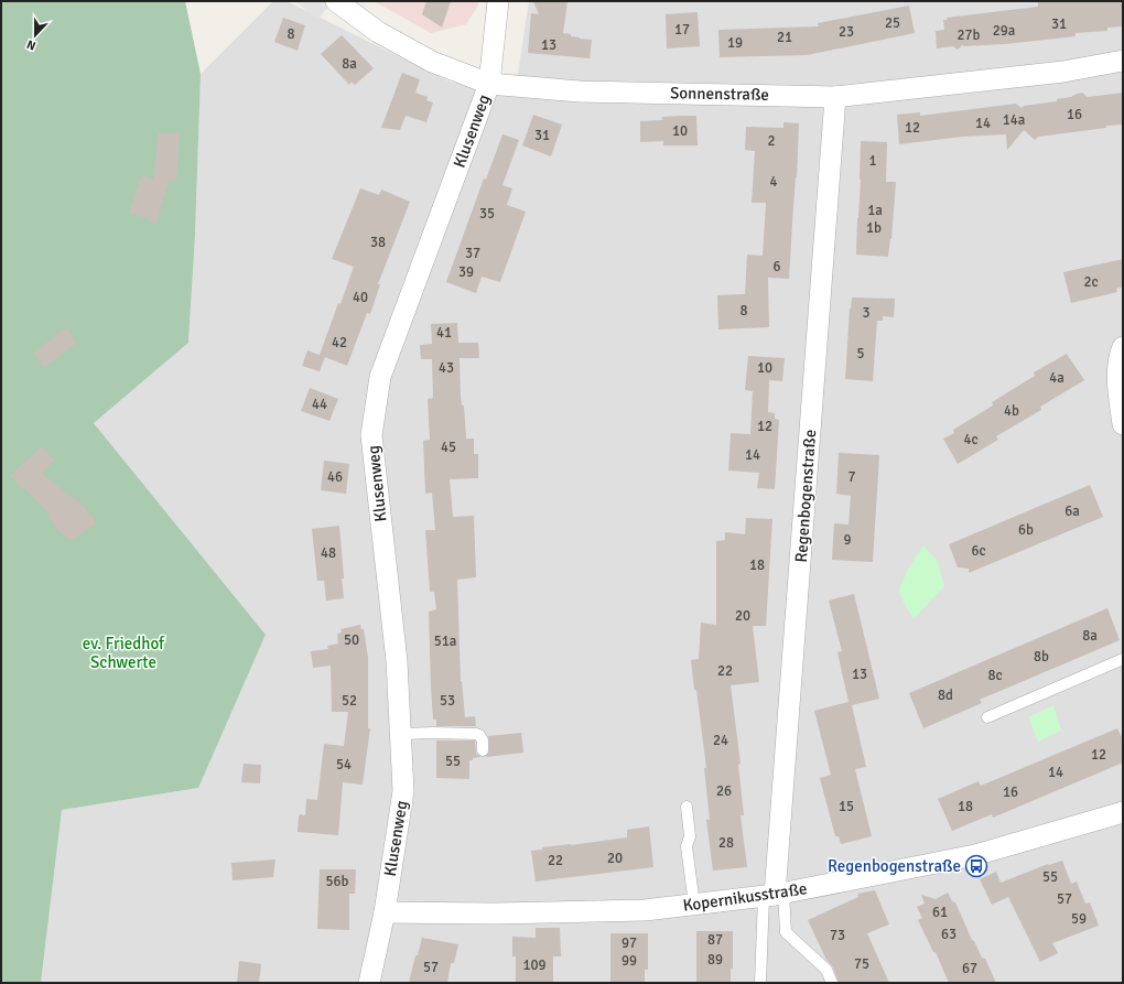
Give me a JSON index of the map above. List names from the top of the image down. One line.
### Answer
{"streets":{"street":["Sonnenstraße","Klusenweg","Regenbogenstraße","Kopernikusstraße"]},"crossings":[["Sonnenstraße","Klusenweg"],["Sonnenstraße","Regenbogenstraße"],["Klusenweg","Kopernikusstraße"],["Regenbogenstraße","Kopernikusstraße"]],"parks":["ev. Friedhof Schwerte"],"places":{"bus stop":["Regenbogenstraße"]},"house_numbers":["25","31","17","29a","23","8","27b","21","19","13","8a","16","14a","14","12","10","31","2","1","4","1a","35","1b","38","37","6","39","2c","40","8","3","41","42","5","43","10","4a","44","4b","12","4c","45","14","46","7","6a","6b","9","6c","48","18","20","8a","50","51a","8b","22","13","8c","8d","52","53","24","12","55","54","14","26","16","15","18","28","20","22","55","56b","57","61","59","63","73","87","97","89","99","75","109","57","67"],"north":"bottom"}
